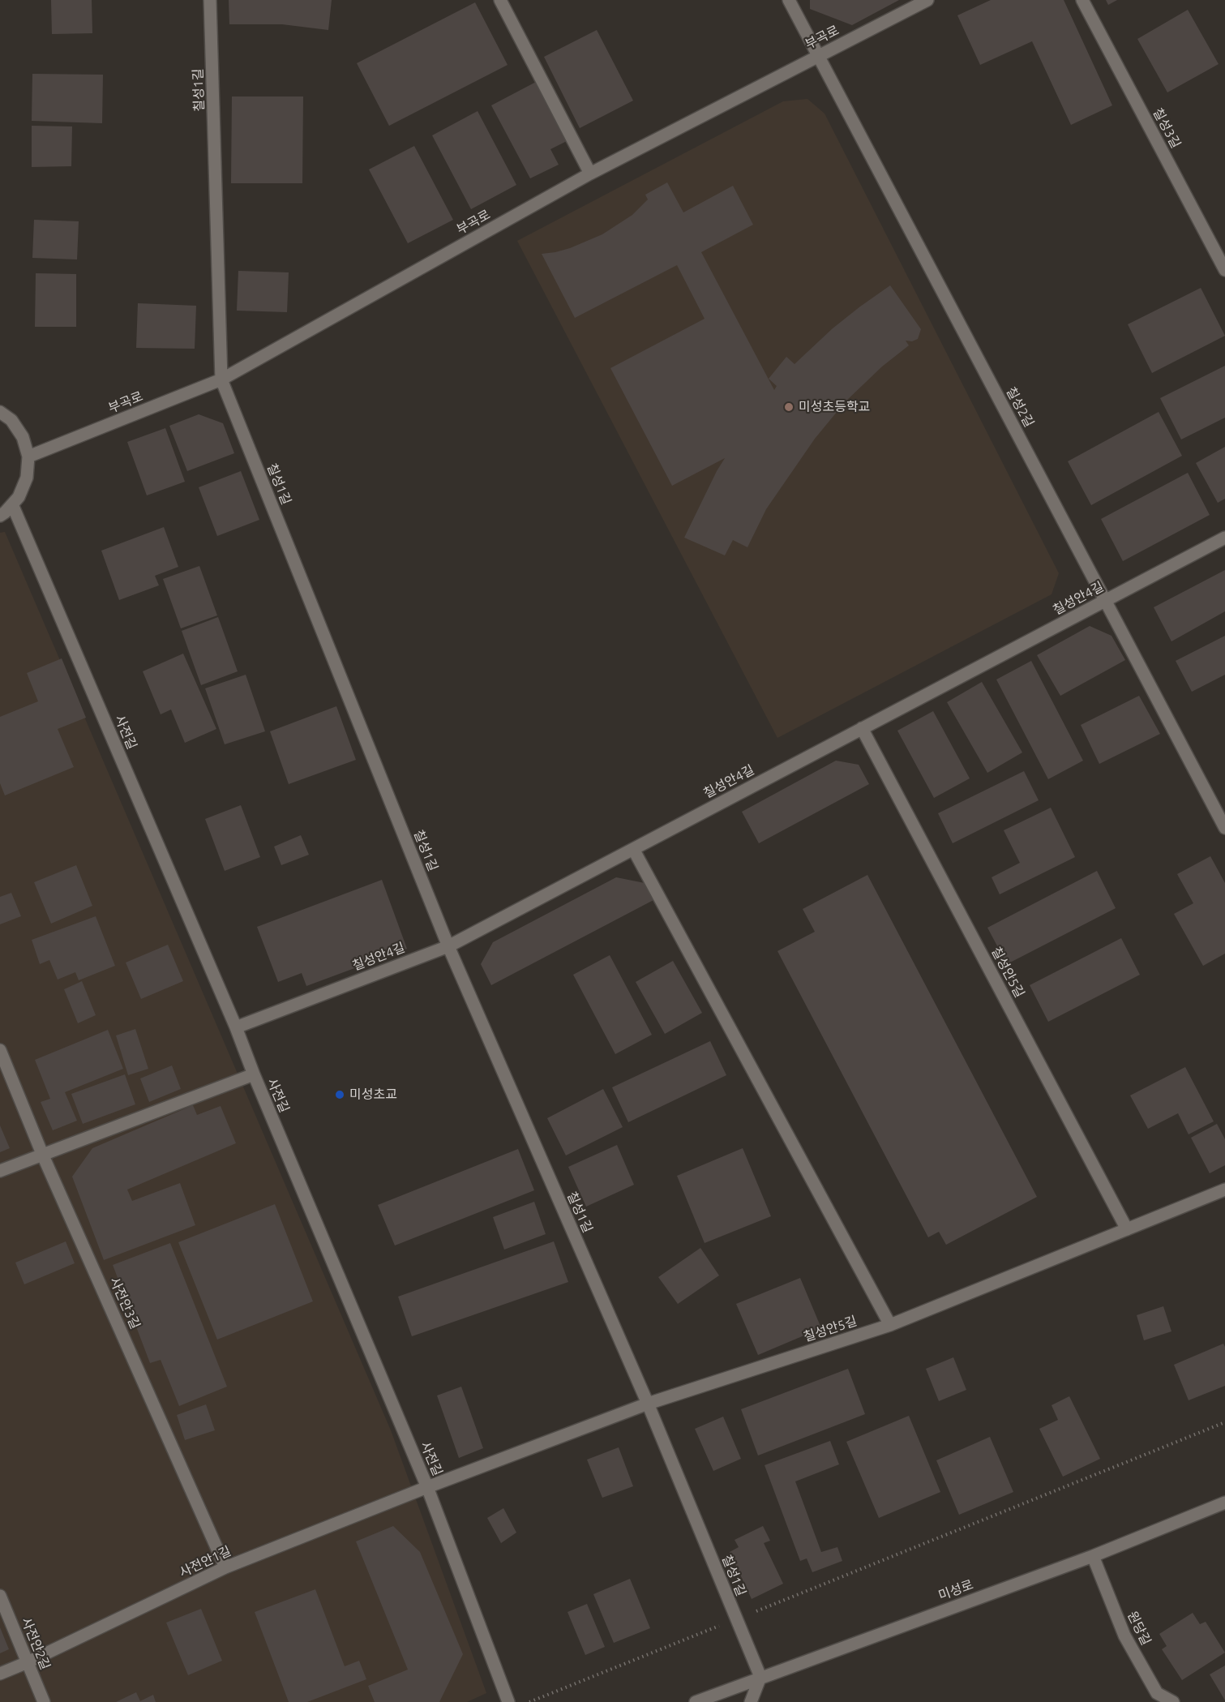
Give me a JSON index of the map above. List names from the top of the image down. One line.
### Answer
{"streets":{"street":["부곡로","칠성1길","칠성3길","칠성2길","칠성안4길","사전길","칠성안5길","사전안3길","사전안1길","미성로","원당길","사전안2길"]},"crossings":[["부곡로","칠성1길"],["부곡로","칠성2길"],["칠성1길","칠성안4길"],["칠성1길","칠성안5길"],["칠성1길","미성로"],["칠성2길","칠성안4길"],["칠성안4길","사전길"],["칠성안4길","칠성안5길"],["사전길","칠성안5길"],["사전길","사전안1길"],["칠성안5길","사전안1길"],["사전안3길","사전안1길"],["사전안1길","사전안2길"],["미성로","원당길"]],"places":["미성초등학교","미성초교"]}
